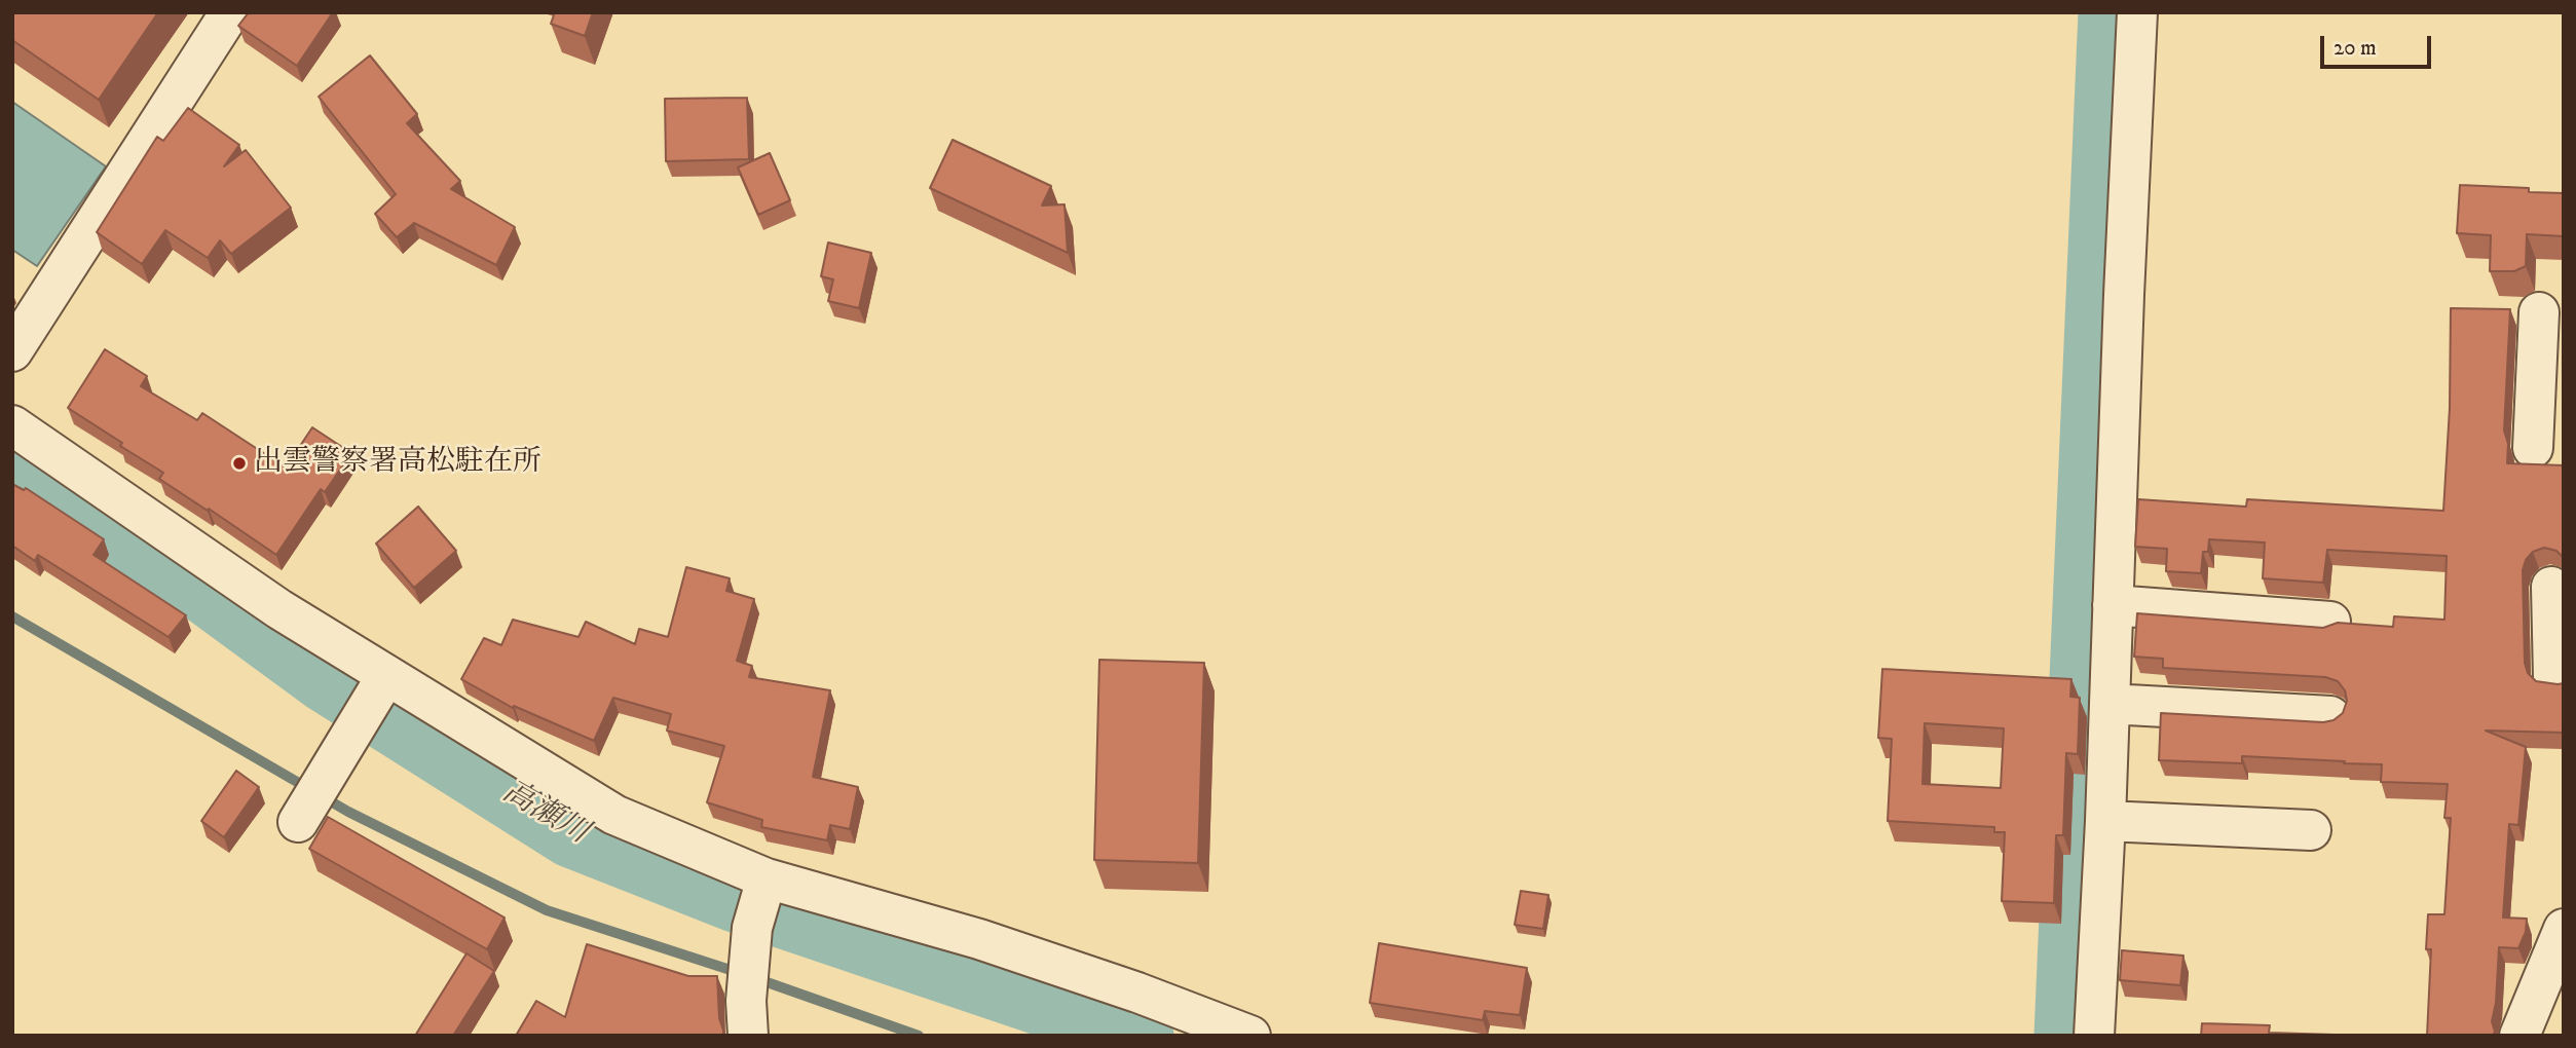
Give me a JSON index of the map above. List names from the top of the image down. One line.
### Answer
{"water":["高瀬川"],"places":["出雲警察署高松駐在所"],"scale_bar":"20 m"}
